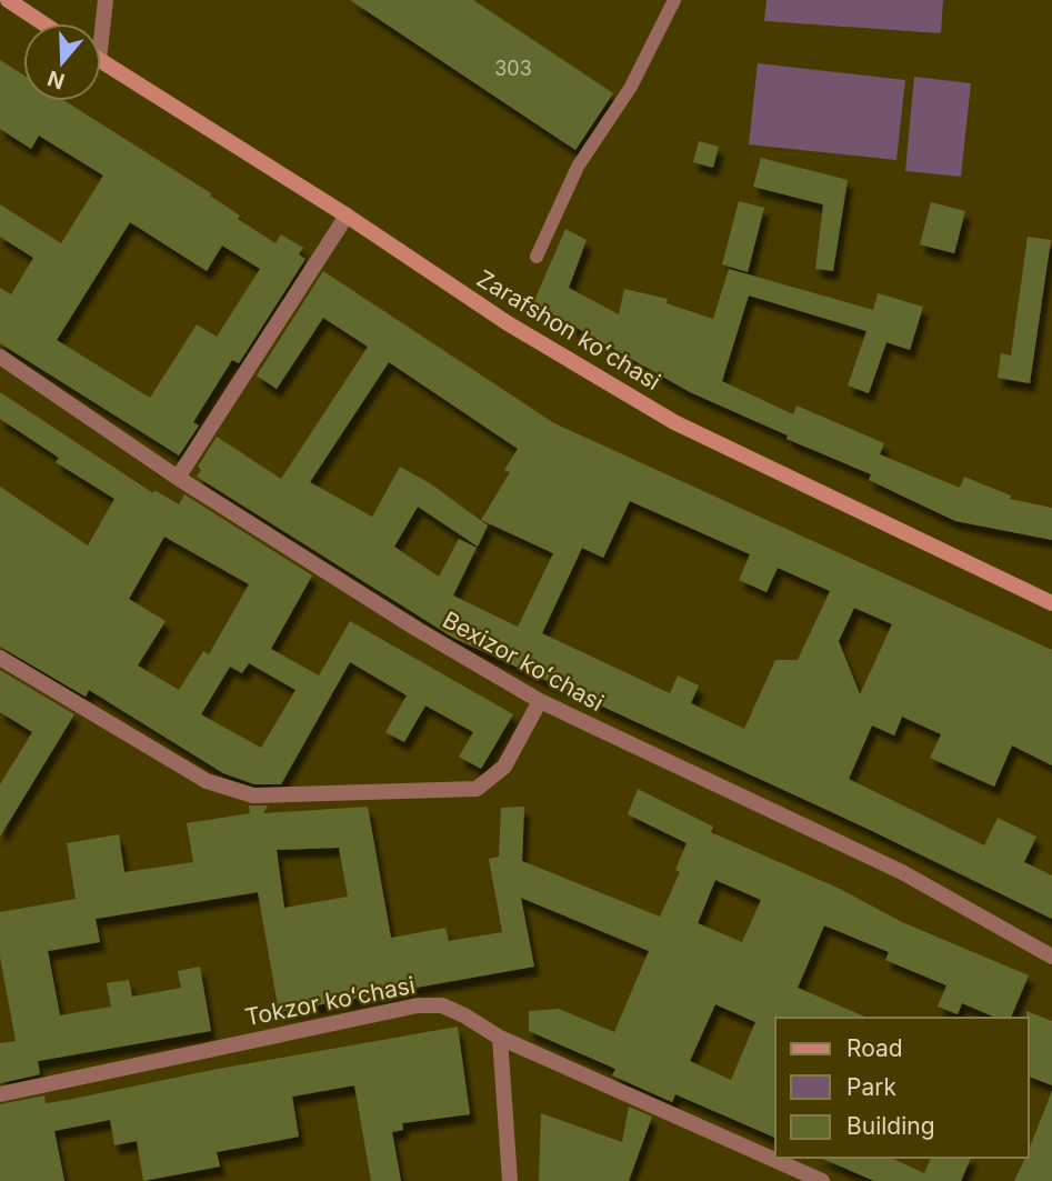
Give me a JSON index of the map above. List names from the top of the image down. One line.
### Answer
{"streets":{"main road":["Zarafshon koʻchasi"],"street":["Bexizor koʻchasi","Tokzor koʻchasi"]},"house_numbers":["303"],"legend":["Road","Park","Building"],"north":"bottom"}
